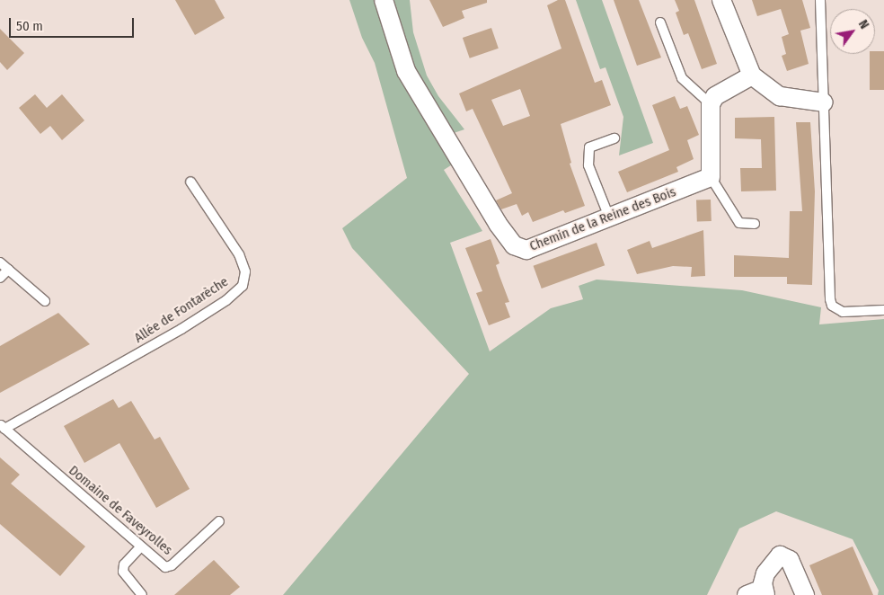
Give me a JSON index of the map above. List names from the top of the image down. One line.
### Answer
{"streets":{"street":["Chemin de la Reine des Bois"],"lane":["Allée de Fontarèche","Domaine de Faveyrolles"]},"crossings":[["Allée de Fontarèche","Domaine de Faveyrolles"]],"scale_bar":"50 m","north":"top right"}
